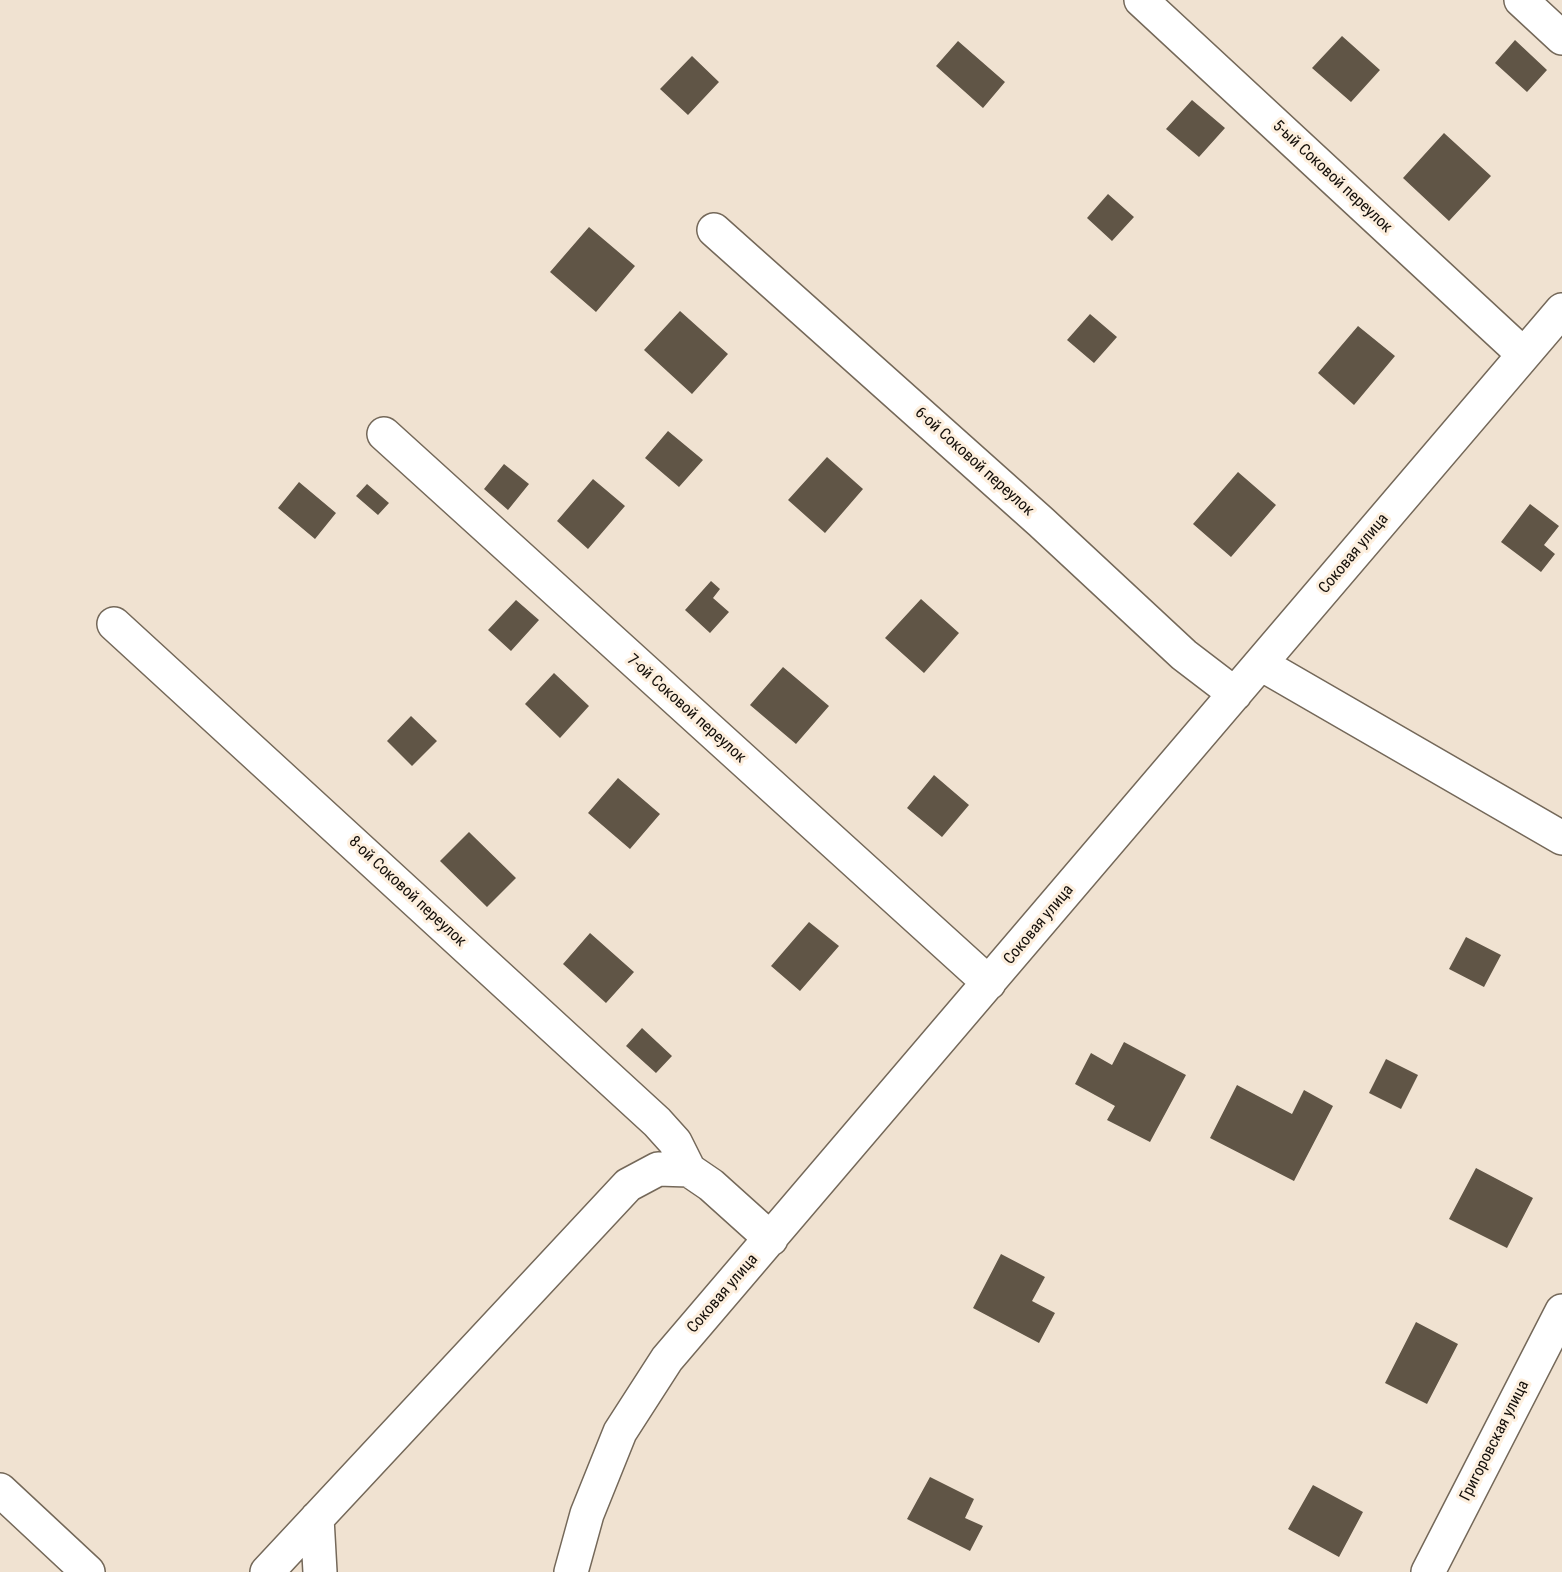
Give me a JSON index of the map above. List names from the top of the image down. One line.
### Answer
{"streets":{"street":["5-ый Соковой переулок","6-ой Соковой переулок","Соковая улица","7-ой Соковой переулок","8-ой Соковой переулок","Григоровская улица"]},"crossings":[["5-ый Соковой переулок","Соковая улица"],["6-ой Соковой переулок","Соковая улица"],["Соковая улица","7-ой Соковой переулок"]]}
